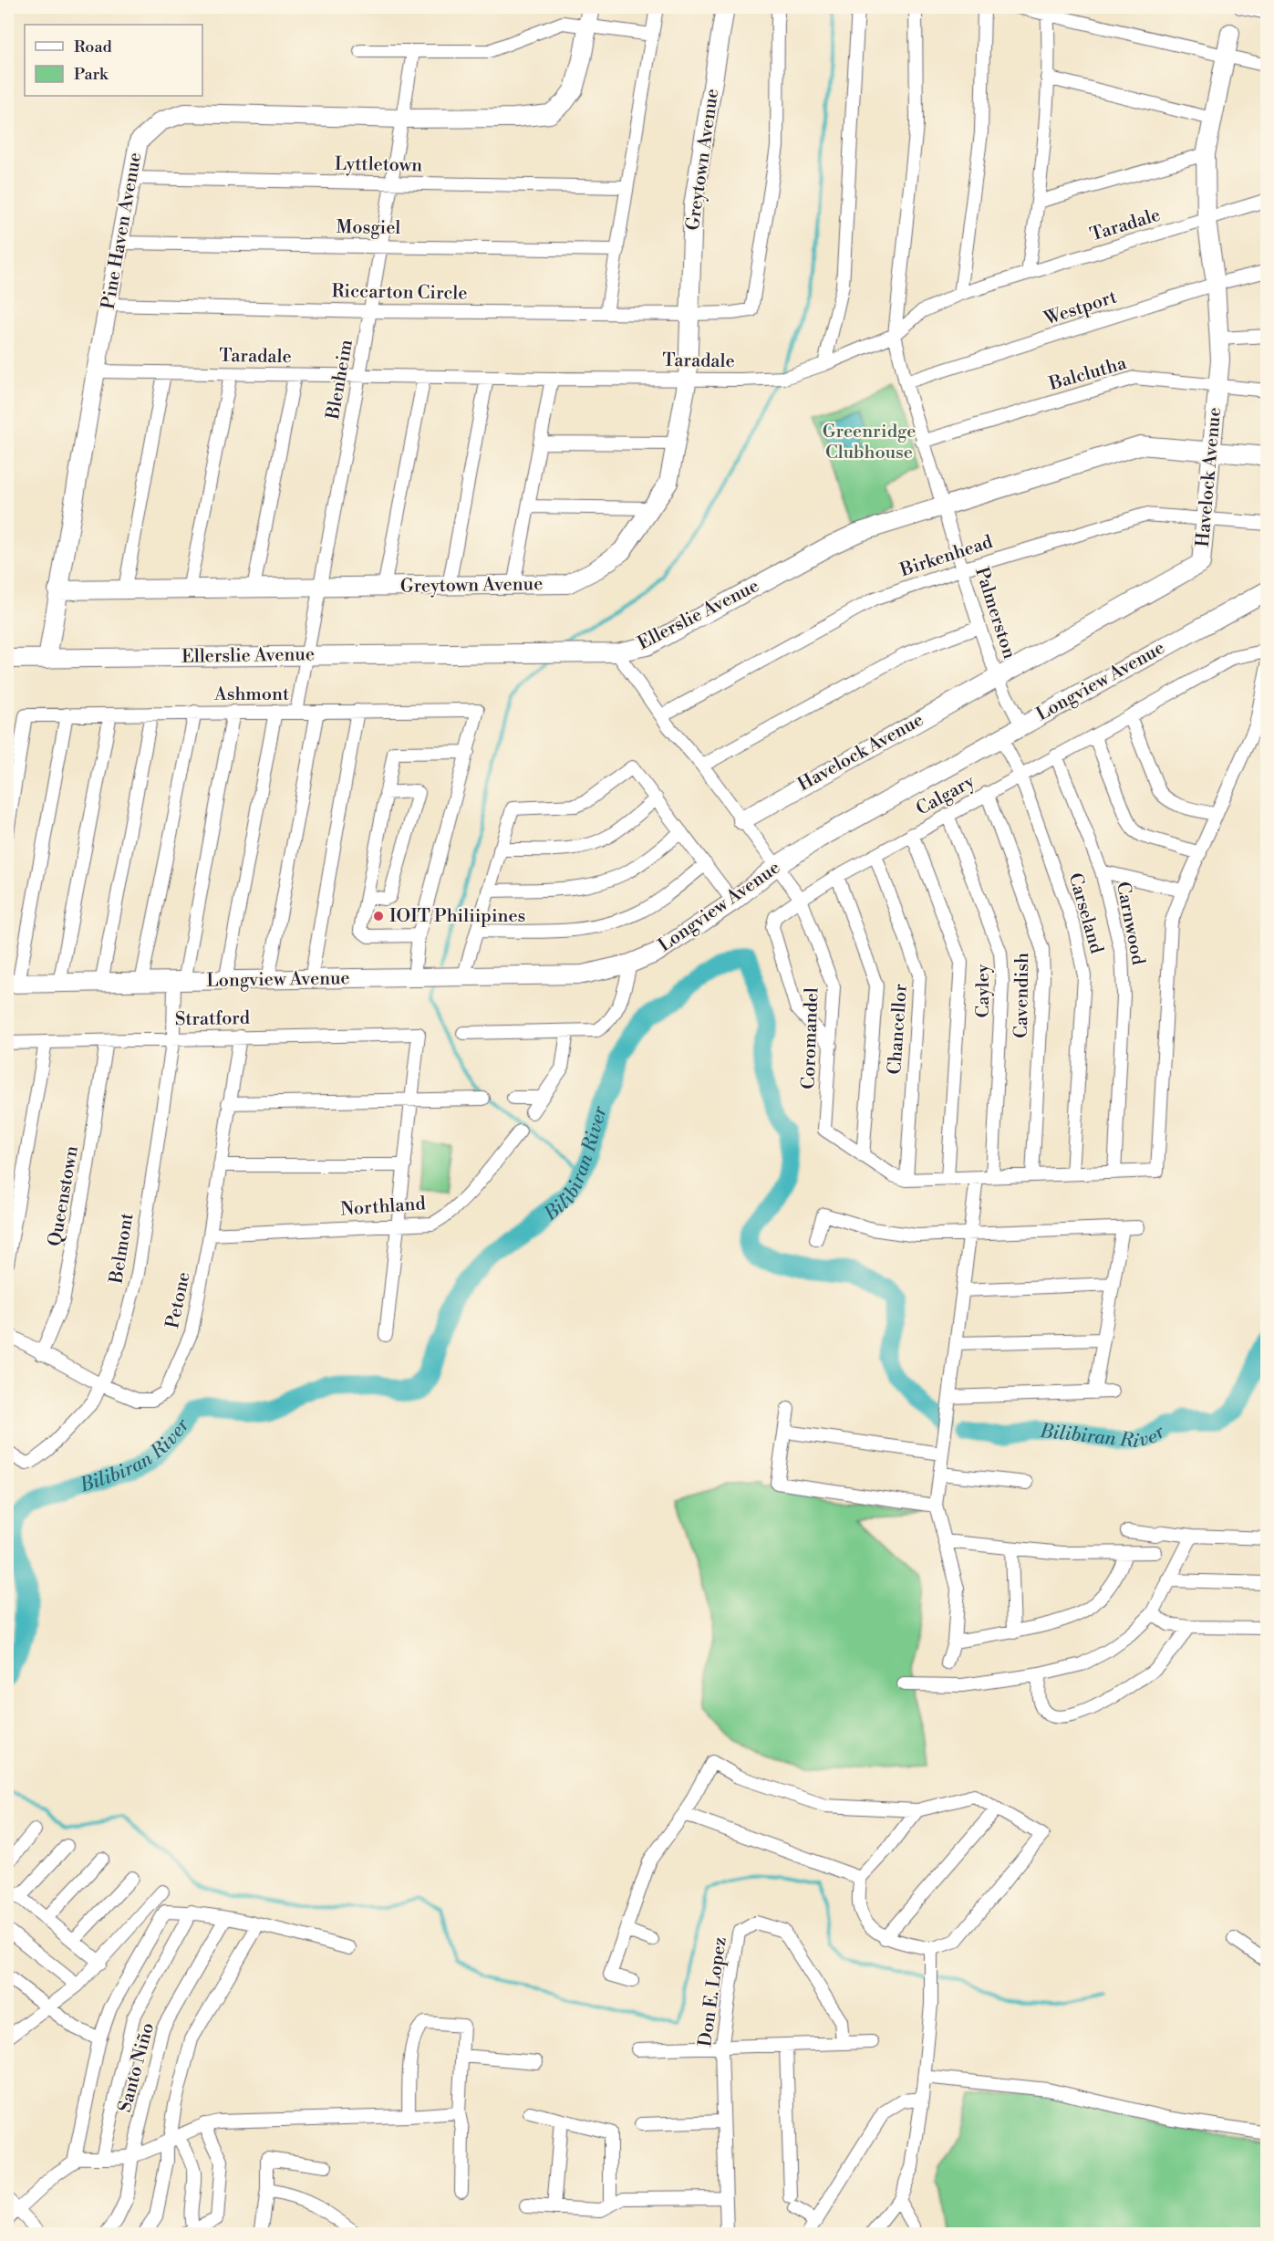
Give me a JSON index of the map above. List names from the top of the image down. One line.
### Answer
{"streets":{"street":["Greytown Avenue","Lyttletown","Taradale","Mosgiel","Pine Haven Avenue","Riccarton Circle","Westport","Balclutha","Blenheim","Havelock Avenue","Birkenhead","Palmerston","Ellerslie Avenue","Longview Avenue","Ashmont","Calgary","Carseland","Carnwood","Cayley","Cavendish","Stratford","Chancellor","Coromandel","Queenstown","Northland","Belmont","Petone","Don E. Lopez","Santo Niño"]},"crossings":[["Greytown Avenue","Taradale"],["Greytown Avenue","Pine Haven Avenue"],["Greytown Avenue","Riccarton Circle"],["Greytown Avenue","Blenheim"],["Lyttletown","Pine Haven Avenue"],["Lyttletown","Blenheim"],["Taradale","Pine Haven Avenue"],["Taradale","Blenheim"],["Taradale","Havelock Avenue"],["Taradale","Palmerston"],["Mosgiel","Pine Haven Avenue"],["Mosgiel","Blenheim"],["Pine Haven Avenue","Riccarton Circle"],["Pine Haven Avenue","Blenheim"],["Pine Haven Avenue","Ellerslie Avenue"],["Riccarton Circle","Blenheim"],["Westport","Havelock Avenue"],["Westport","Palmerston"],["Balclutha","Havelock Avenue"],["Balclutha","Palmerston"],["Blenheim","Ellerslie Avenue"],["Blenheim","Ashmont"],["Havelock Avenue","Birkenhead"],["Havelock Avenue","Palmerston"],["Havelock Avenue","Ellerslie Avenue"],["Havelock Avenue","Coromandel"],["Birkenhead","Palmerston"],["Birkenhead","Coromandel"],["Palmerston","Ellerslie Avenue"],["Palmerston","Longview Avenue"],["Ellerslie Avenue","Coromandel"],["Longview Avenue","Carseland"],["Longview Avenue","Coromandel"],["Longview Avenue","Belmont"],["Ashmont","Belmont"],["Calgary","Carseland"],["Calgary","Carnwood"],["Calgary","Cayley"],["Calgary","Cavendish"],["Calgary","Chancellor"],["Calgary","Coromandel"],["Carseland","Coromandel"],["Carnwood","Coromandel"],["Cayley","Coromandel"],["Cavendish","Coromandel"],["Stratford","Queenstown"],["Stratford","Belmont"],["Stratford","Petone"],["Chancellor","Coromandel"],["Queenstown","Petone"],["Northland","Petone"],["Belmont","Petone"]],"water":["Bilibiran River"],"parks":["Greenridge Clubhouse"],"places":["IOIT Philiipines"],"legend":["Road","Park"]}
